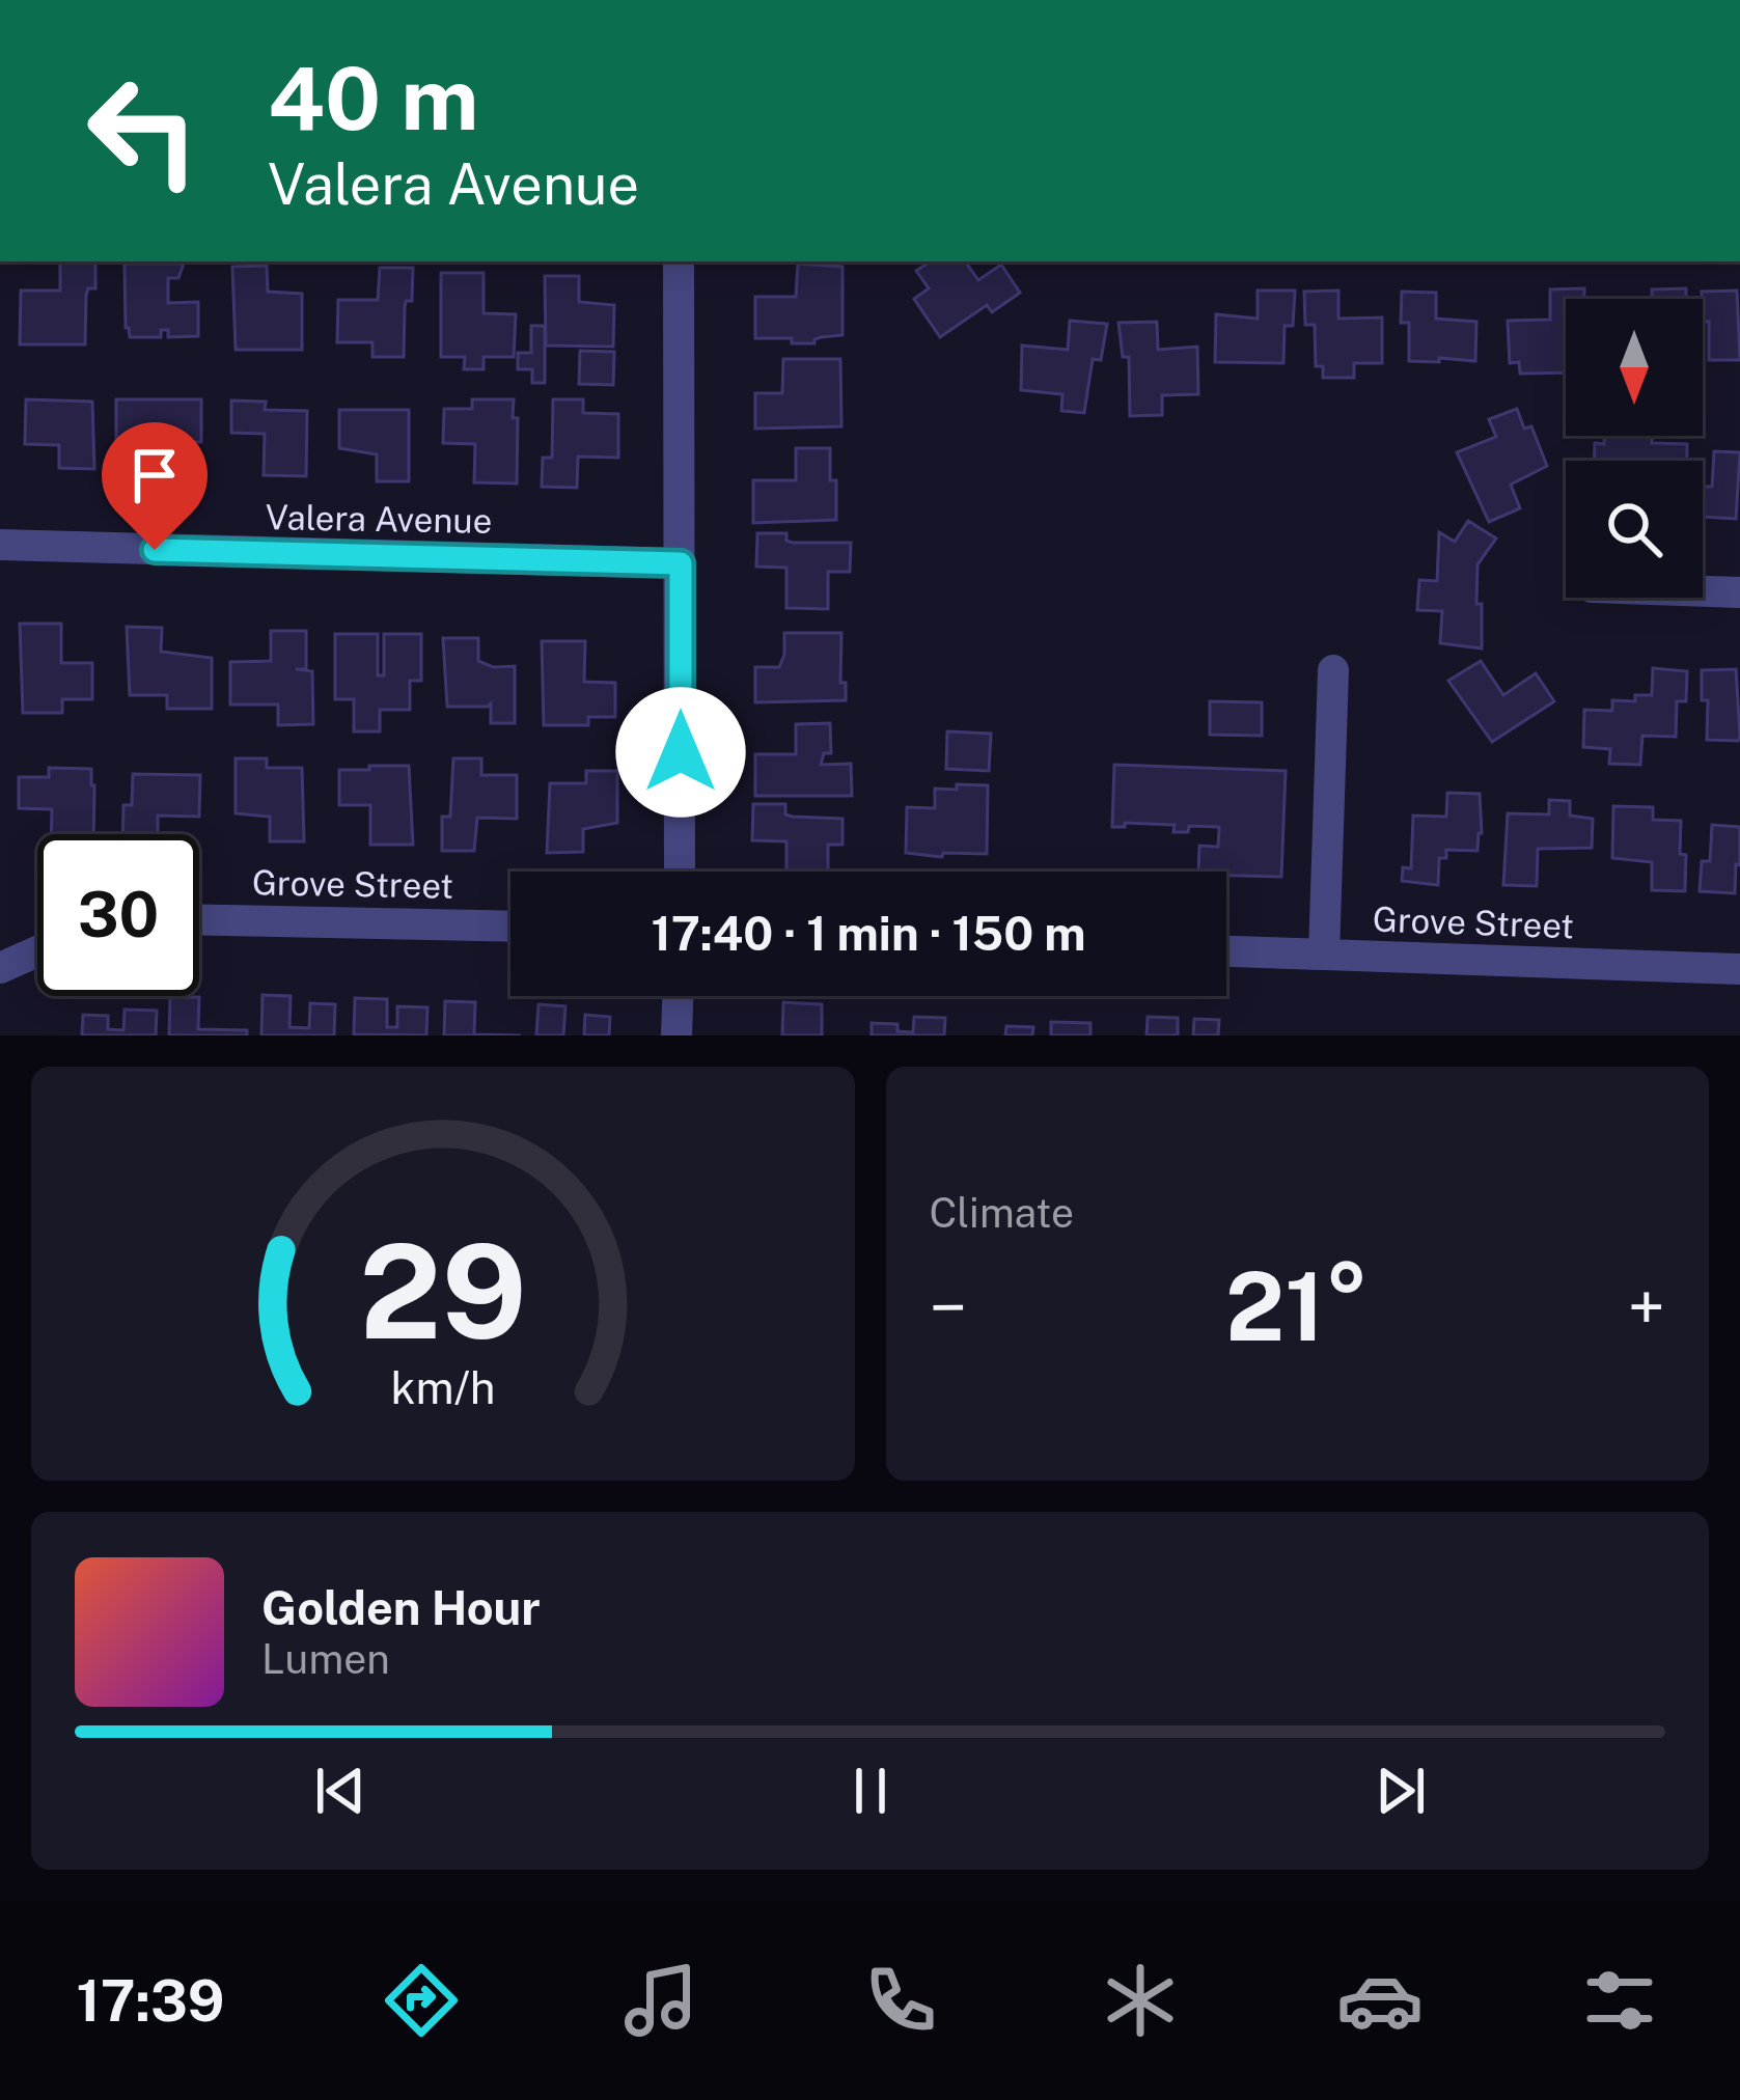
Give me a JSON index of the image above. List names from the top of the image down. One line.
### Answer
{"streets":{"street":["Valera Avenue","Grove Street"]},"north":"bottom","page":{"turn":["40 m","Valera Avenue"],"limit":"30","trip":"17:40 · 1 min · 150 m","tile":"Climate","heat":["−","21°","+"],"song":["Golden Hour","Lumen"],"tabs":"17:39","gauge":["29","km/h"]}}
